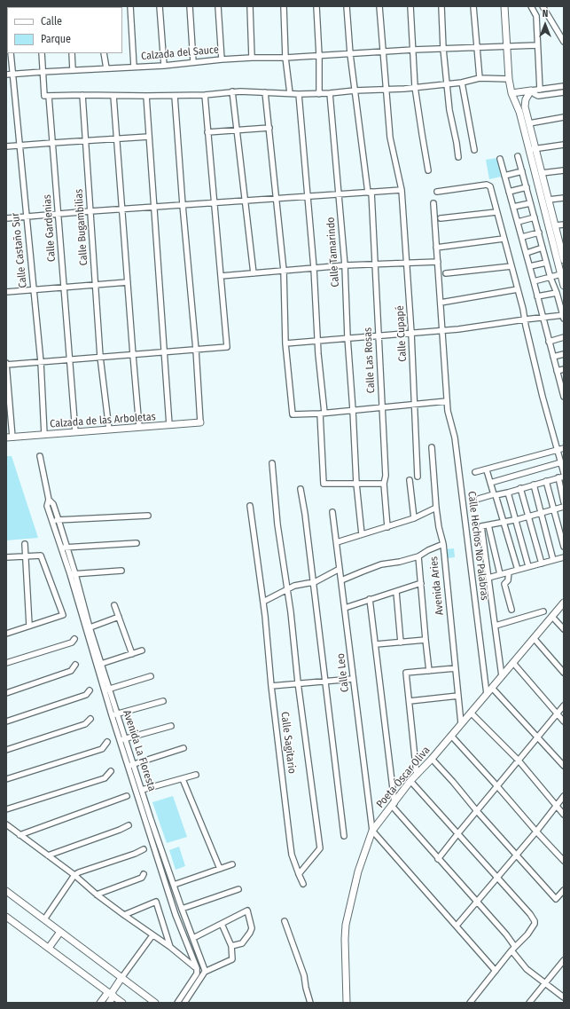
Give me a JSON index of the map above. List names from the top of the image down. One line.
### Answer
{"streets":{"street":["Calzada del Sauce","Calle Bugambilias","Calle Gardenias","Calle Castaño Sur","Calle Tamarindo","Calle Cupapé","Calle Las Rosas","Calzada de las Arboletas","Calle Hechos No Palabras","Avenida Aries","Calle Leo","Calle Sagitario","Avenida La Floresta","Poeta Óscar Oliva"]},"crossings":[["Calzada del Sauce","Calle Gardenias"],["Calzada del Sauce","Calle Castaño Sur"],["Calzada del Sauce","Calle Cupapé"],["Calzada del Sauce","Calle Las Rosas"],["Calle Bugambilias","Calzada de las Arboletas"],["Calle Gardenias","Calzada de las Arboletas"],["Calle Castaño Sur","Calzada de las Arboletas"],["Calle Hechos No Palabras","Poeta Óscar Oliva"],["Avenida Aries","Poeta Óscar Oliva"],["Calle Leo","Poeta Óscar Oliva"]],"legend":["Calle","Parque"],"north":"top"}
